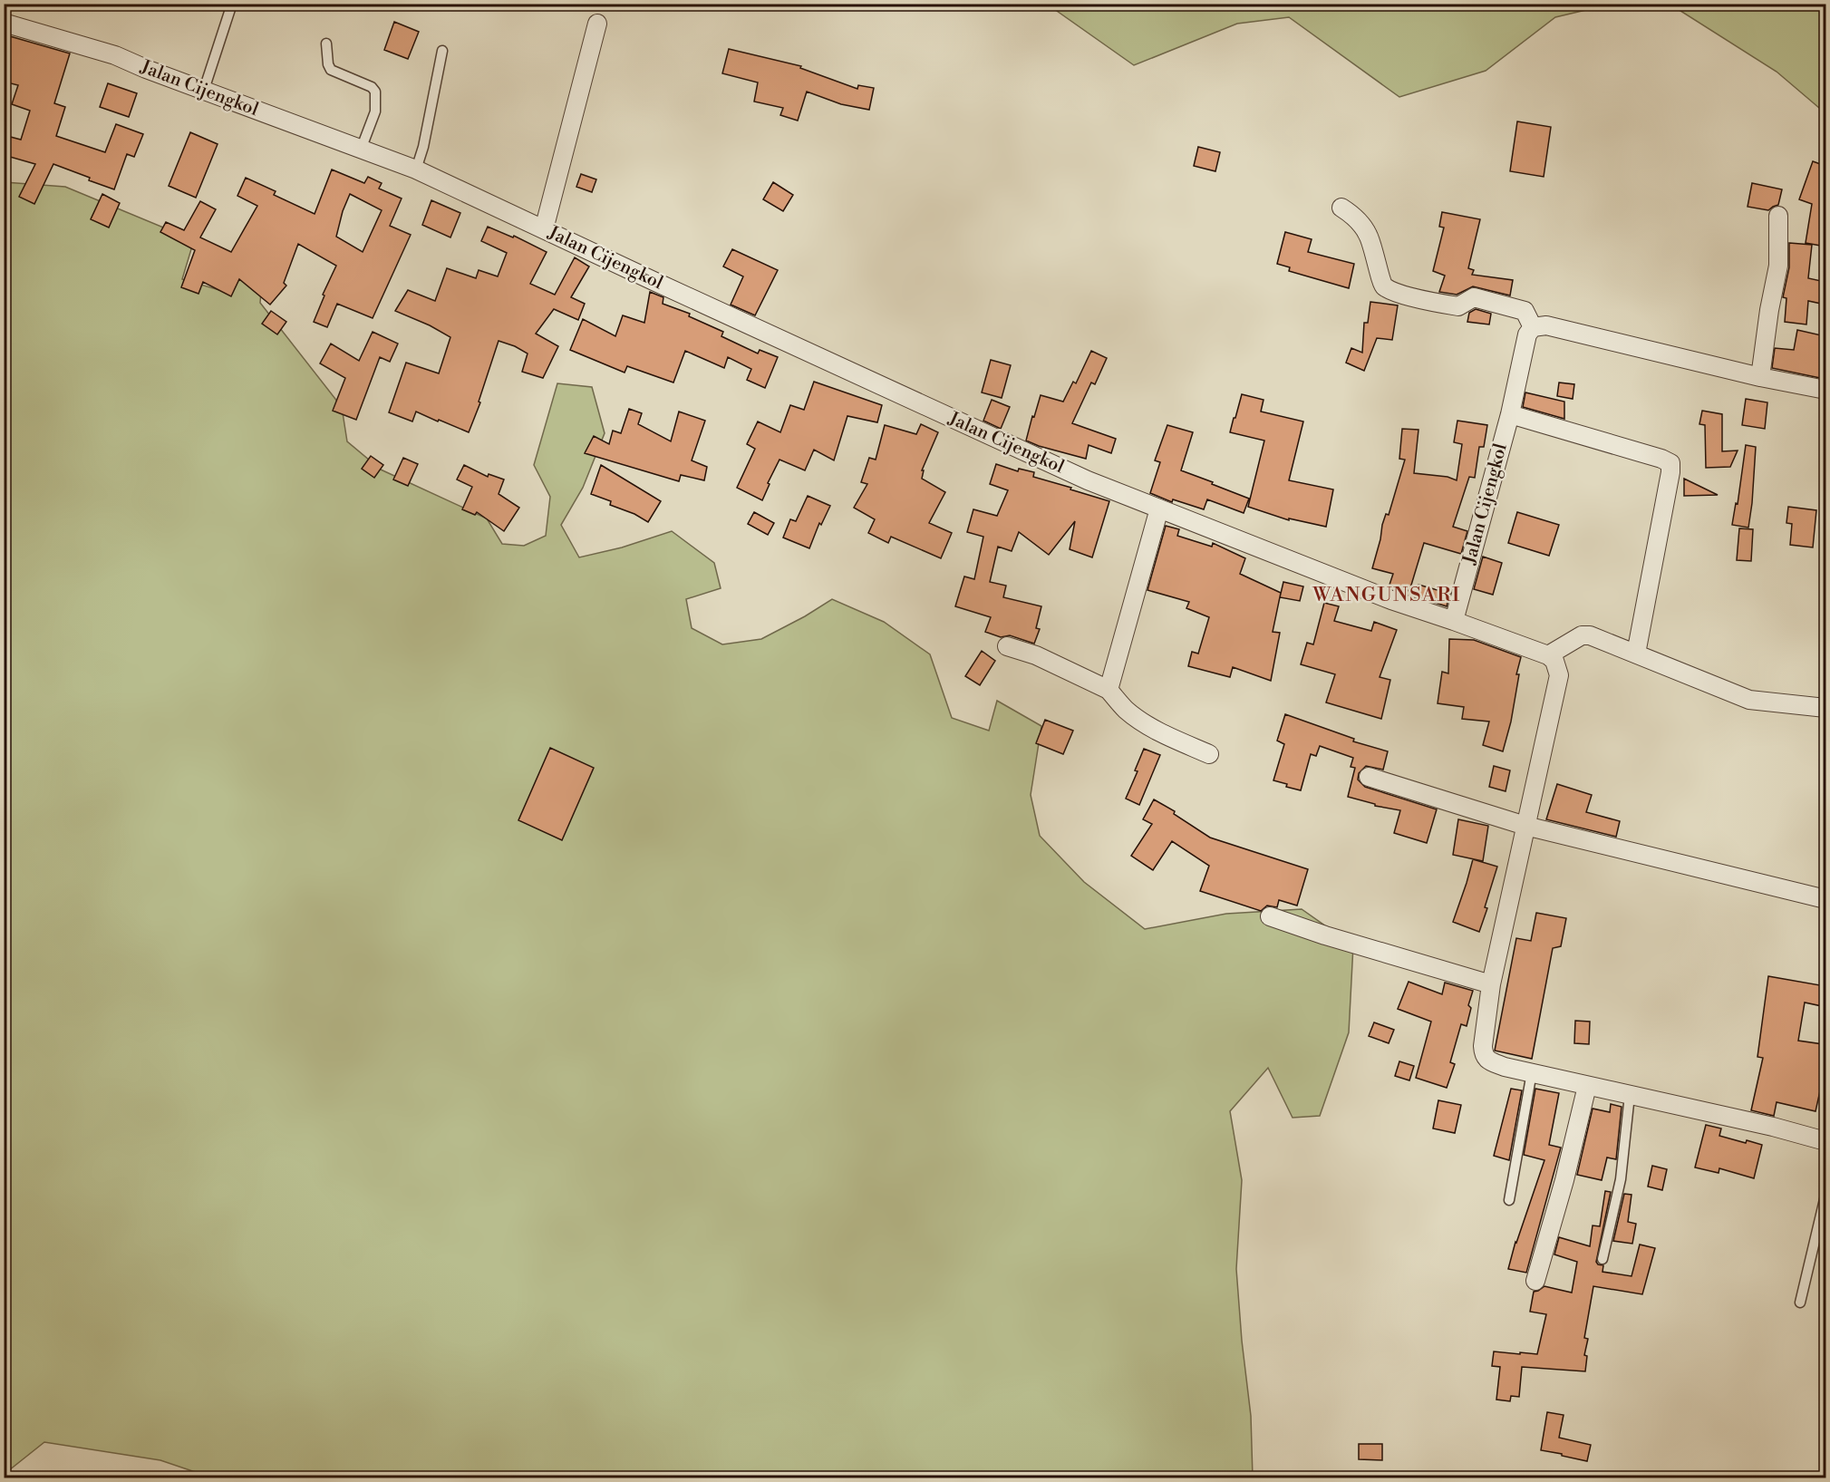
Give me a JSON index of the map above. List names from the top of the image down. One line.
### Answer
{"streets":{"street":["Jalan Cijengkol"]},"districts":["WANGUNSARI"]}
